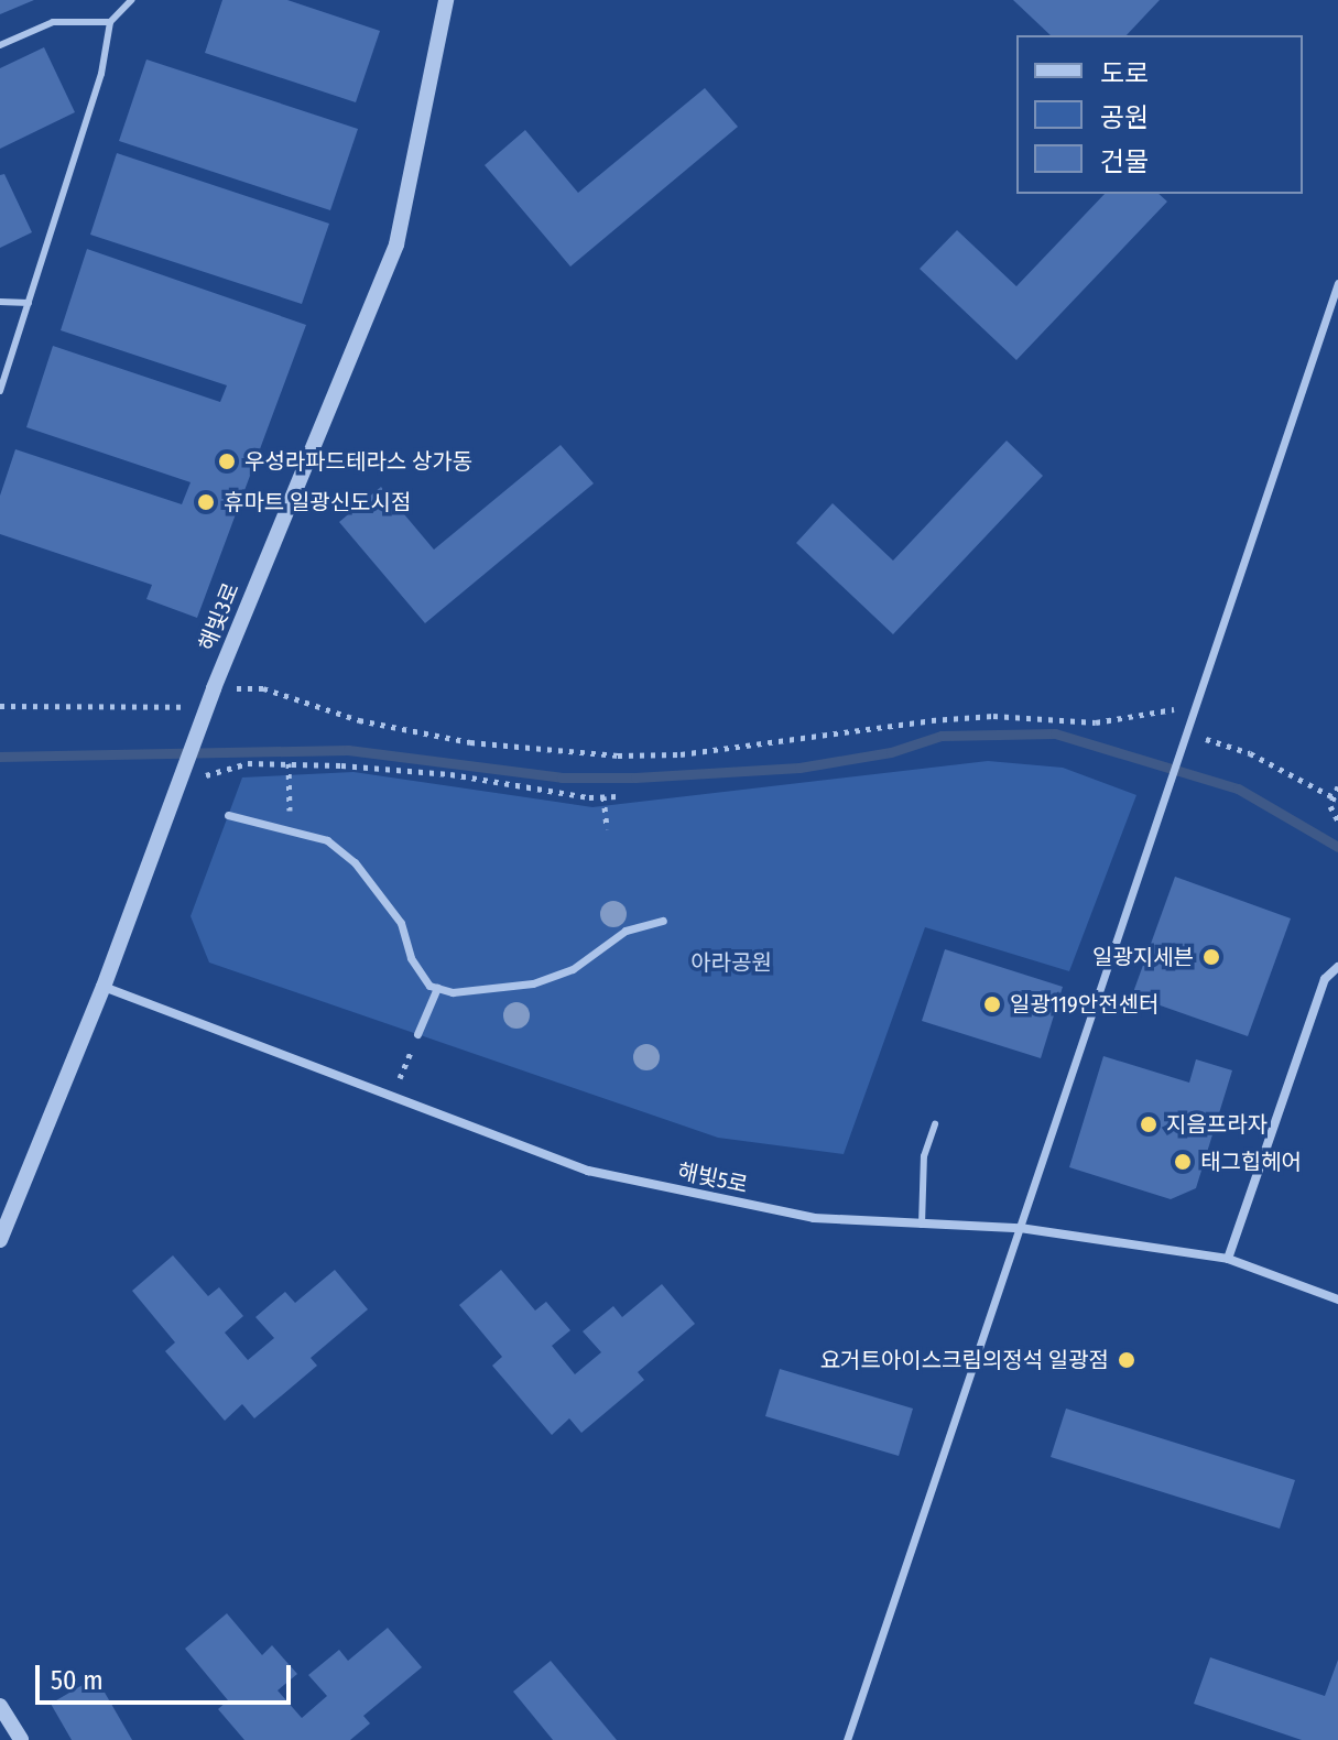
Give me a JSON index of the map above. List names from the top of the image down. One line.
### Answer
{"streets":{"street":["해빛3로","해빛5로"]},"crossings":[["해빛3로","해빛5로"]],"parks":["아라공원"],"places":["우성라파드테라스 상가동","휴마트 일광신도시점","일광지세븐","일광119안전센터","지음프라자","태그힙헤어","요거트아이스크림의정석 일광점"],"legend":["도로","공원","건물"],"scale_bar":"50 m"}
